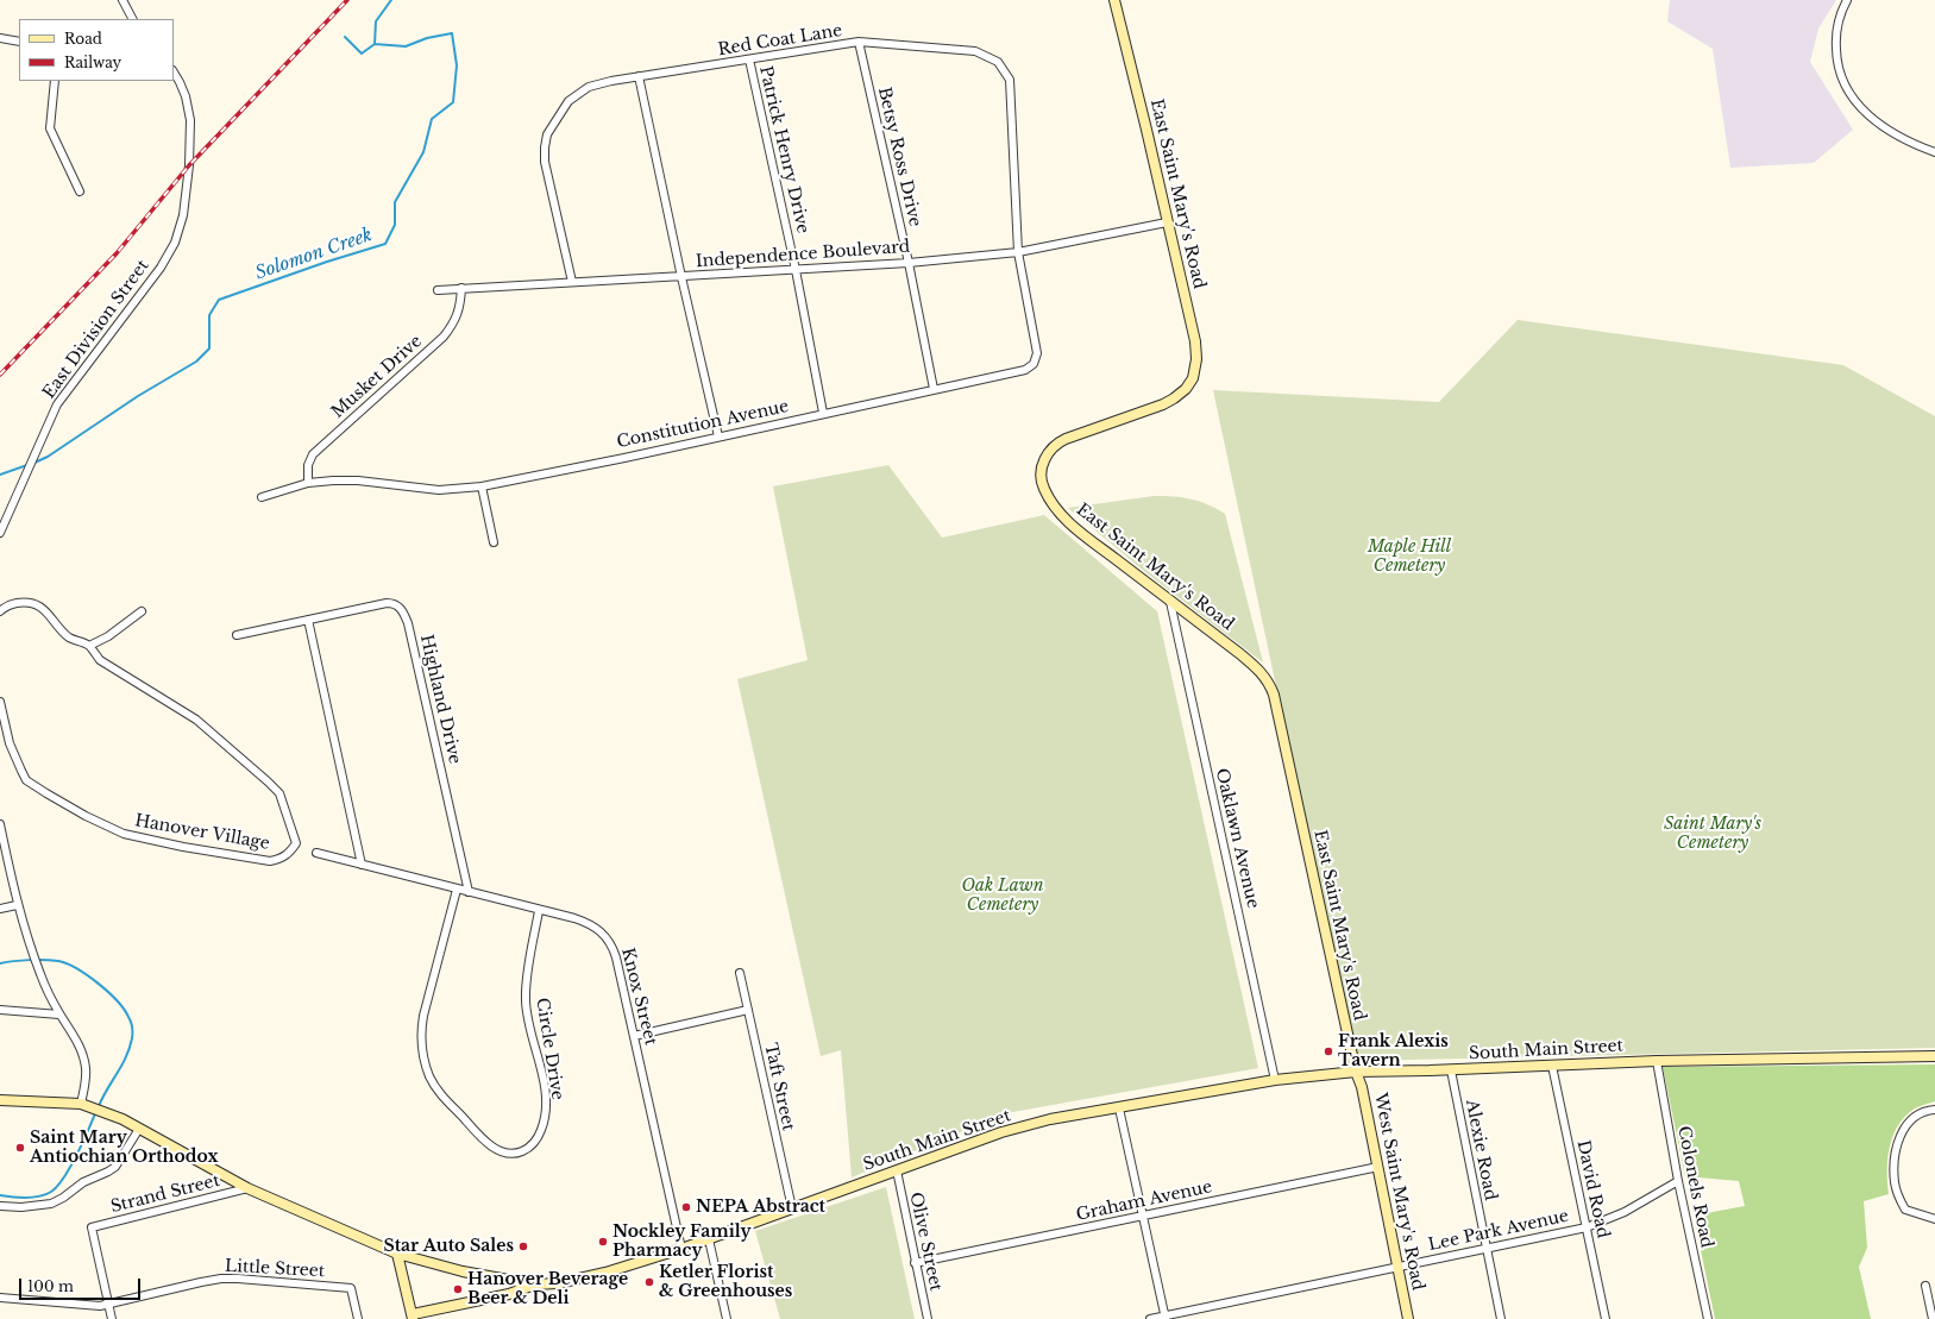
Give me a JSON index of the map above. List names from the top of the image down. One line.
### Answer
{"streets":{"main road":["East Saint Mary's Road","South Main Street","West Saint Mary's Road"],"street":["Red Coat Lane","Patrick Henry Drive","Betsy Ross Drive","Independence Boulevard","East Division Street","Musket Drive","Constitution Avenue","Highland Drive","Hanover Village","Oaklawn Avenue","Knox Street","Circle Drive","Taft Street","Alexie Road","Colonels Road","David Road","Strand Street","Graham Avenue","Lee Park Avenue","Olive Street","Little Street"]},"crossings":[["Red Coat Lane","Patrick Henry Drive"],["Red Coat Lane","Betsy Ross Drive"],["Red Coat Lane","Independence Boulevard"],["Red Coat Lane","Constitution Avenue"],["Patrick Henry Drive","Independence Boulevard"],["Patrick Henry Drive","Constitution Avenue"],["Betsy Ross Drive","Independence Boulevard"],["Betsy Ross Drive","Constitution Avenue"],["East Saint Mary's Road","Independence Boulevard"],["East Saint Mary's Road","Oaklawn Avenue"],["East Saint Mary's Road","South Main Street"],["East Saint Mary's Road","West Saint Mary's Road"],["Independence Boulevard","Musket Drive"],["Independence Boulevard","Constitution Avenue"],["Musket Drive","Constitution Avenue"],["Highland Drive","Knox Street"],["Oaklawn Avenue","South Main Street"],["Knox Street","Circle Drive"],["Knox Street","South Main Street"],["South Main Street","Taft Street"],["South Main Street","Alexie Road"],["South Main Street","Colonels Road"],["South Main Street","David Road"],["South Main Street","West Saint Mary's Road"],["South Main Street","Strand Street"],["South Main Street","Olive Street"],["Alexie Road","Lee Park Avenue"],["Colonels Road","Lee Park Avenue"],["David Road","Lee Park Avenue"],["West Saint Mary's Road","Graham Avenue"],["West Saint Mary's Road","Lee Park Avenue"],["Strand Street","Little Street"],["Graham Avenue","Olive Street"]],"water":["Solomon Creek"],"parks":["Maple Hill Cemetery","Saint Mary's Cemetery","Oak Lawn Cemetery"],"places":["Frank Alexis Tavern","Saint Mary Antiochian Orthodox","NEPA Abstract","Nockley Family Pharmacy","Star Auto Sales","Ketler Florist & Greenhouses","Hanover Beverage Beer & Deli"],"legend":["Road","Railway"],"scale_bar":"100 m"}
